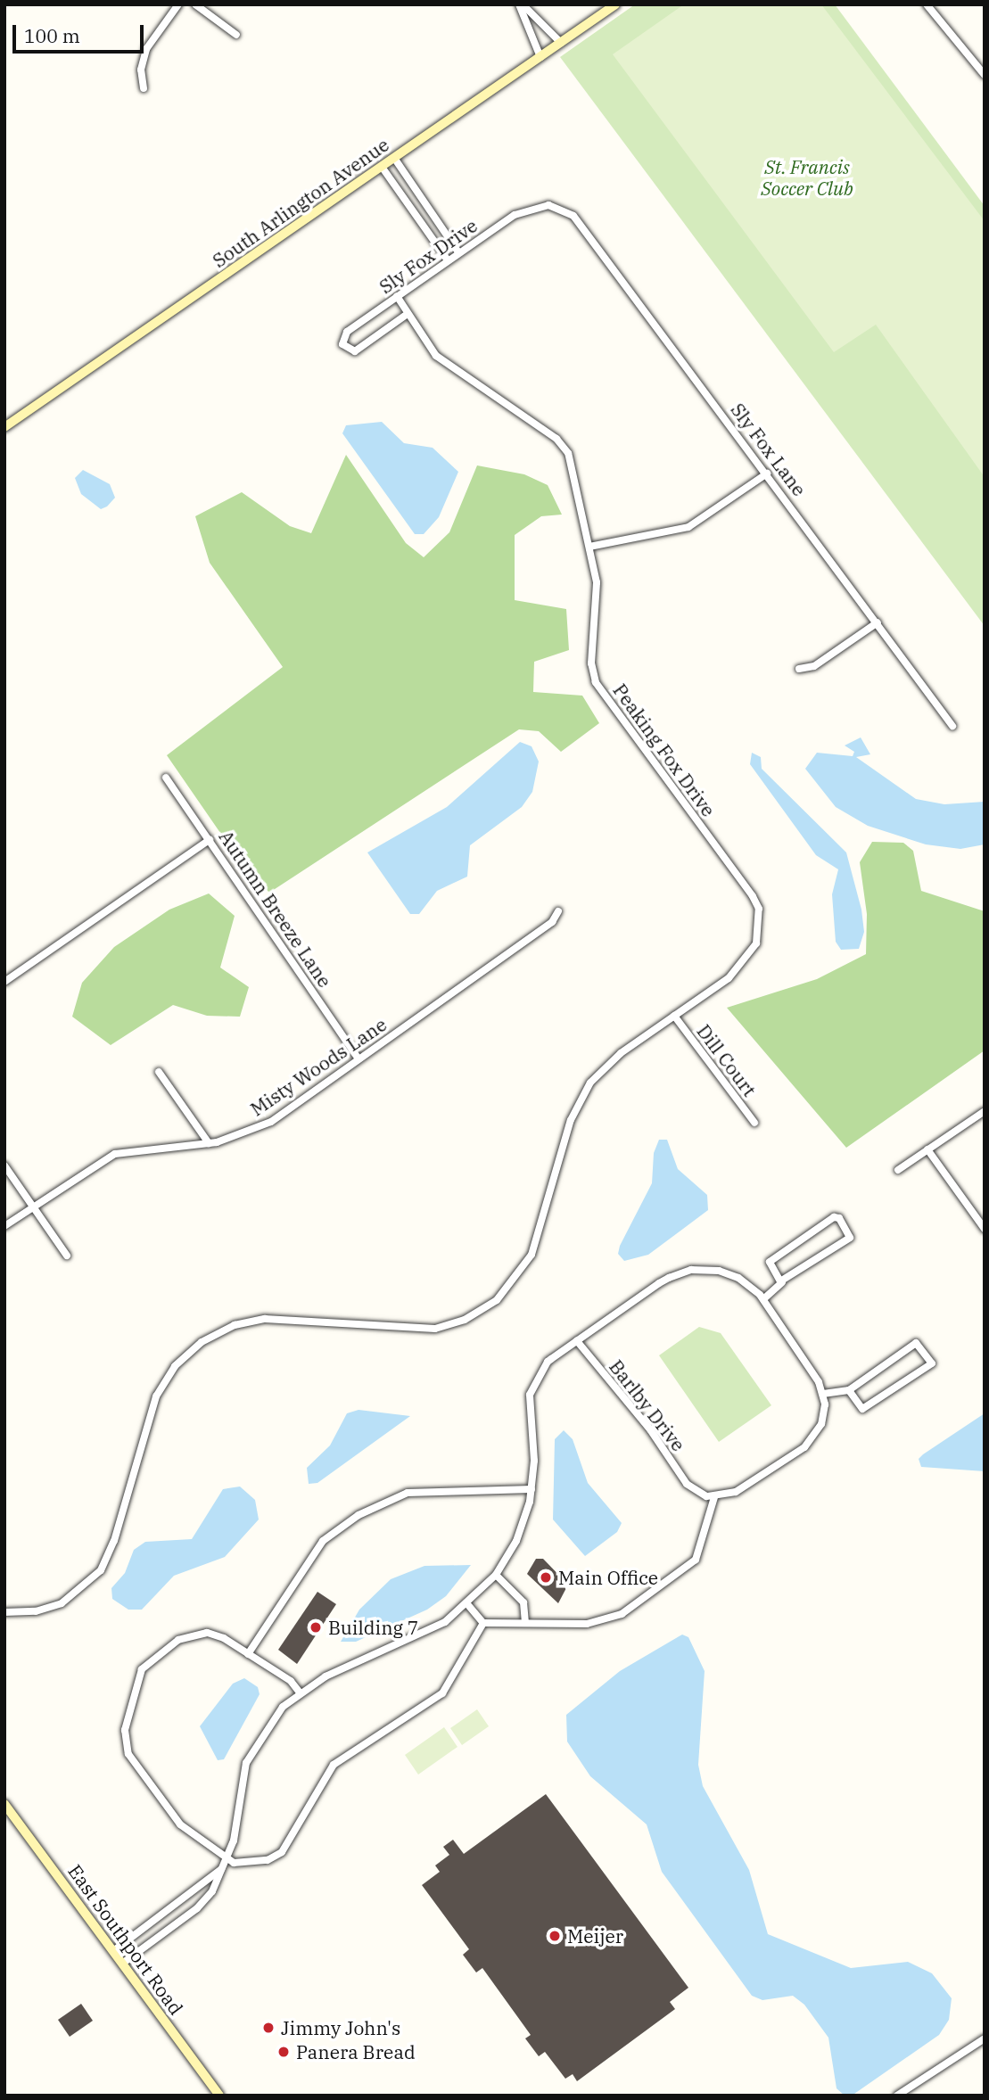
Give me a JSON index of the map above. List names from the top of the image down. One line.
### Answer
{"streets":{"street":["South Arlington Avenue","Sly Fox Drive","Sly Fox Lane","Peaking Fox Drive","Autumn Breeze Lane","Dill Court","Misty Woods Lane","Barlby Drive","East Southport Road"]},"crossings":[["Sly Fox Drive","Sly Fox Lane"],["Sly Fox Drive","Peaking Fox Drive"],["Peaking Fox Drive","Dill Court"],["Autumn Breeze Lane","Misty Woods Lane"]],"parks":["St. Francis Soccer Club"],"places":["Main Office","Building 7","Meijer","Jimmy John's","Panera Bread"],"scale_bar":"100 m"}
